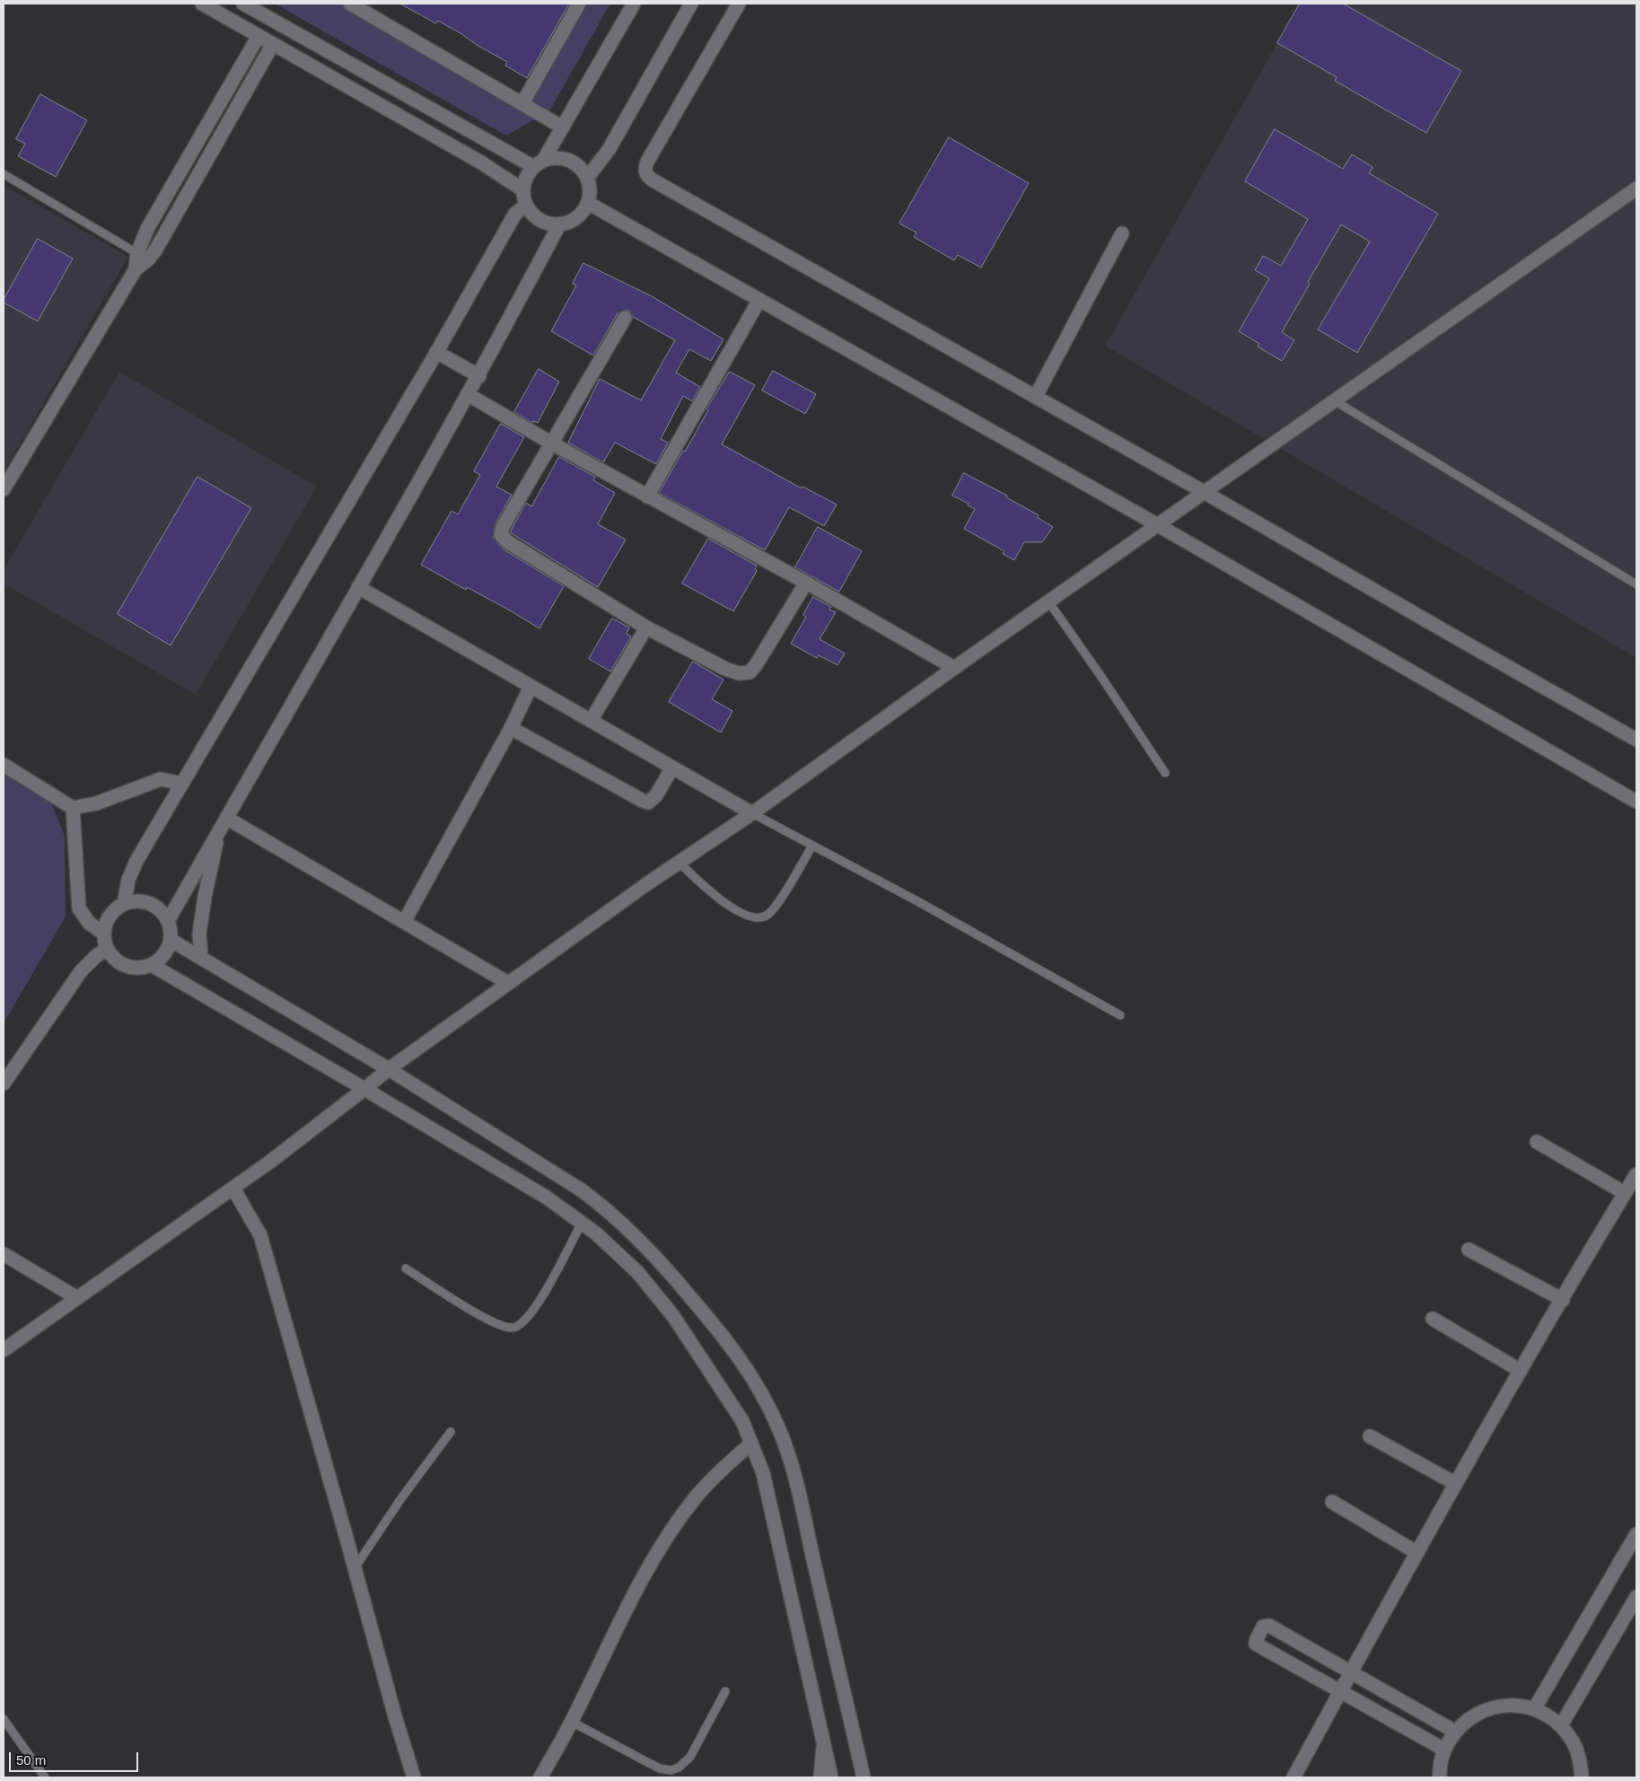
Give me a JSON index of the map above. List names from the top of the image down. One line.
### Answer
{"scale_bar":"50 m"}
